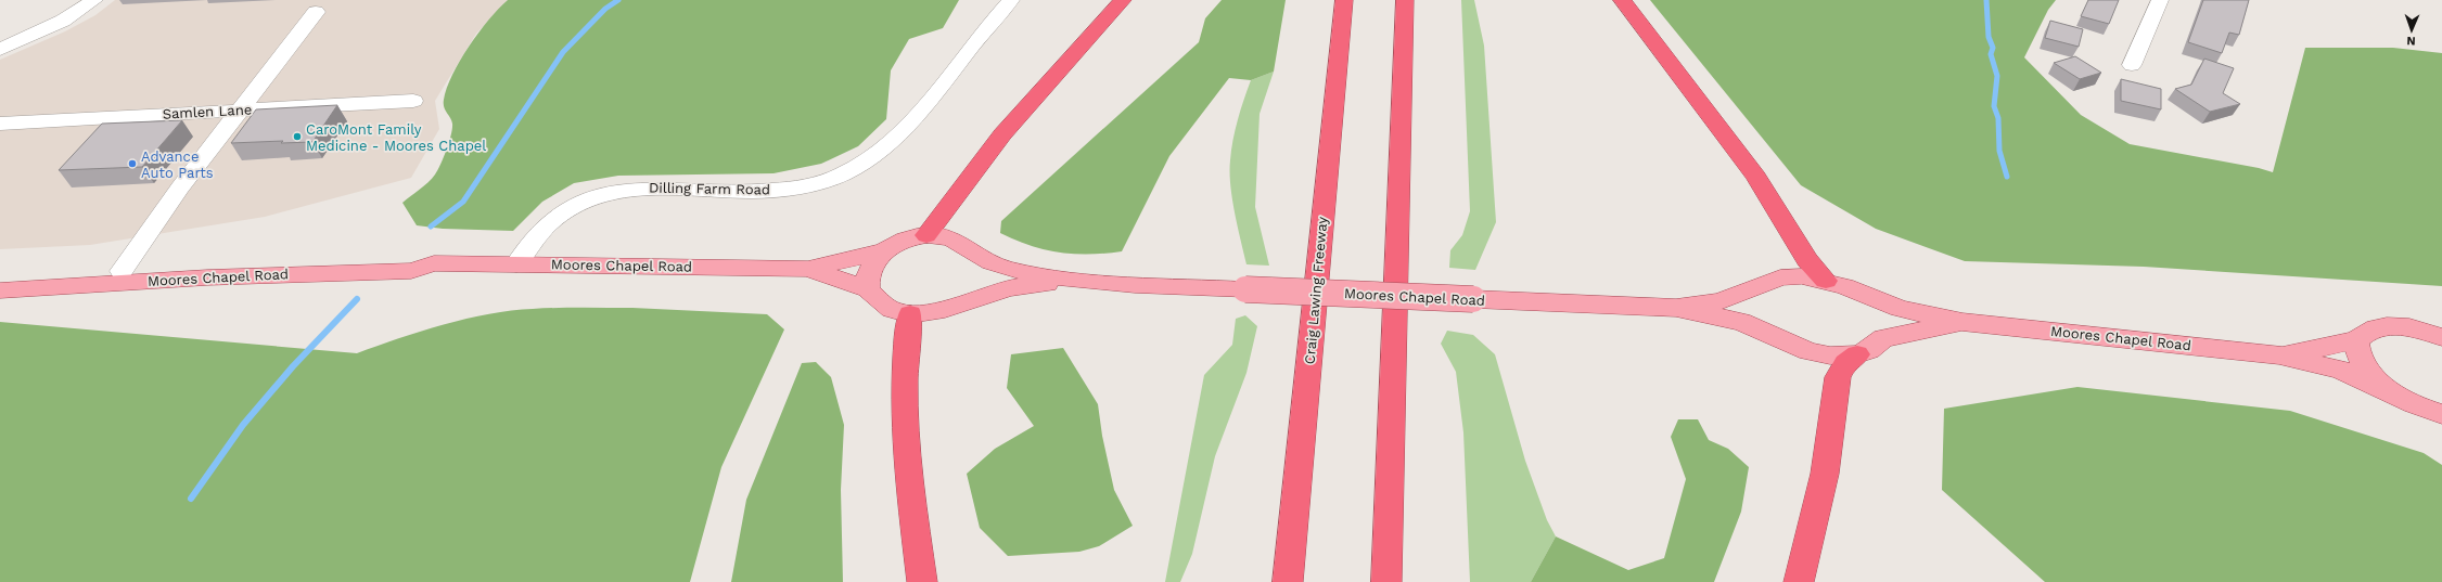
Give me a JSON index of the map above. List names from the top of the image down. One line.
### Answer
{"streets":{"highway":["Craig Lawing Freeway"],"main road":["Moores Chapel Road"],"street":["Samlen Lane","Dilling Farm Road"]},"crossings":[["Dilling Farm Road","Moores Chapel Road"]],"places":["CaroMont Family Medicine - Moores Chapel","Advance Auto Parts"],"north":"bottom"}
